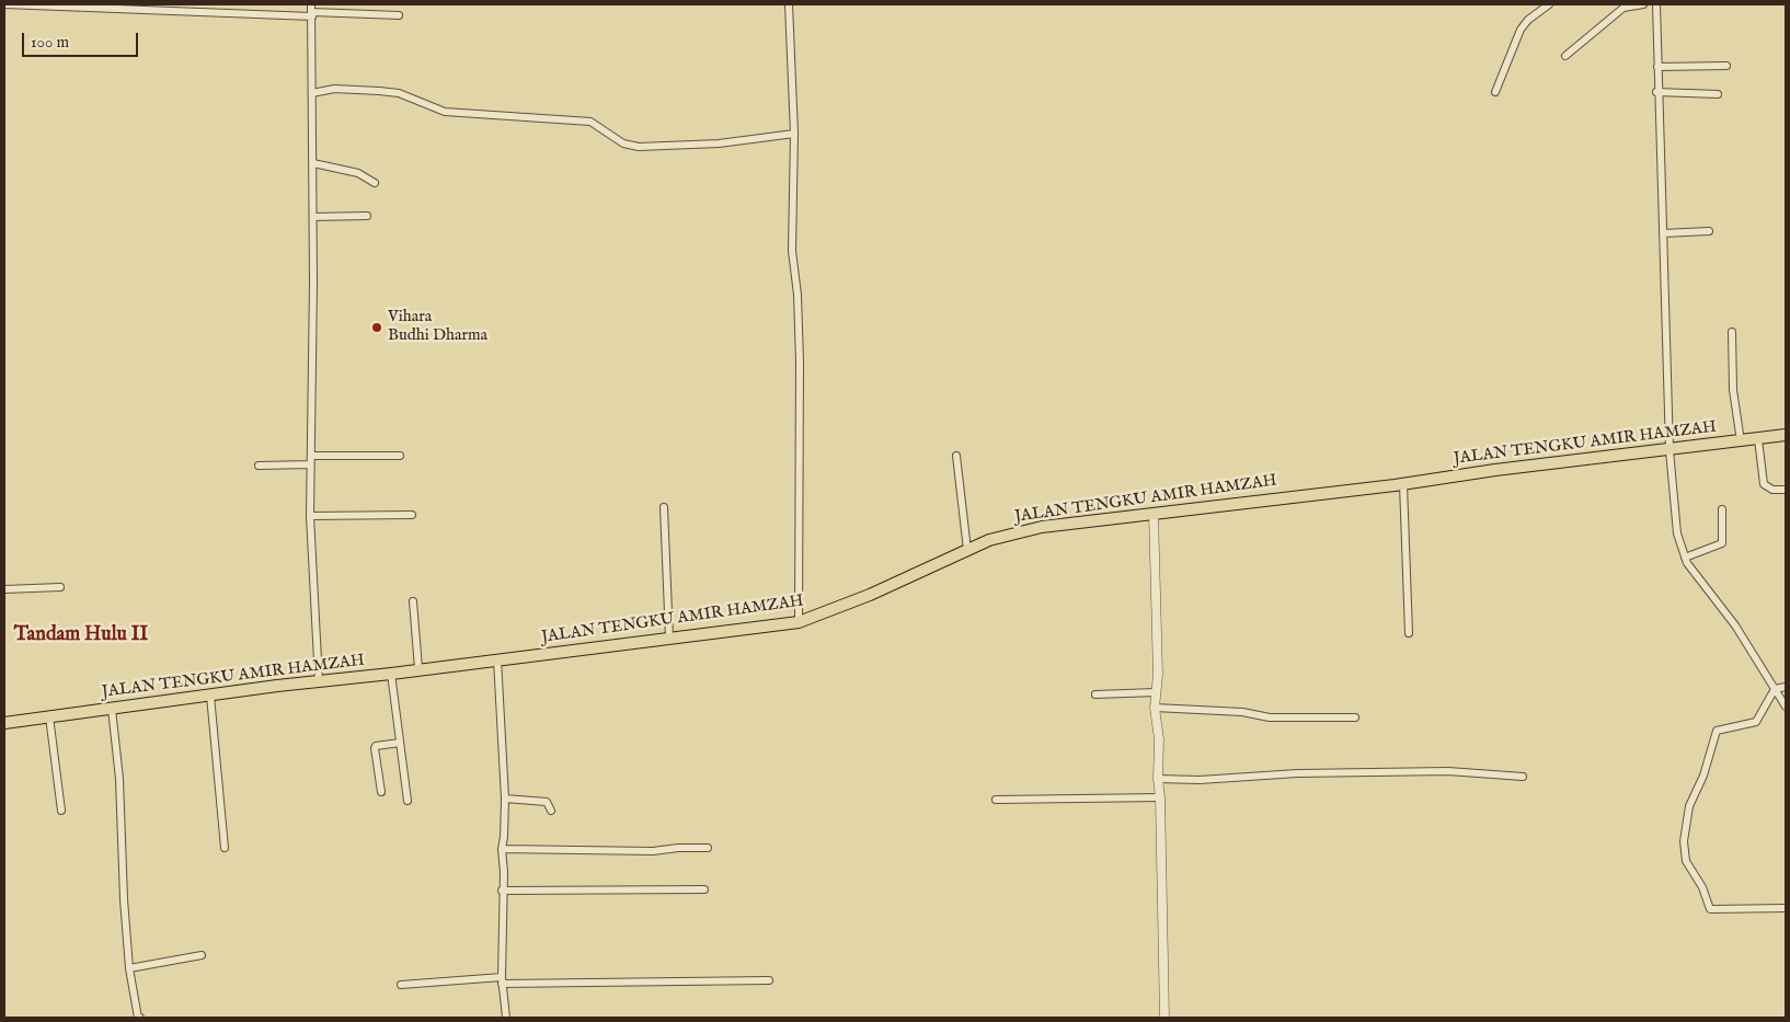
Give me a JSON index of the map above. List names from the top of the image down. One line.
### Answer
{"streets":{"highway":["JALAN TENGKU AMIR HAMZAH"]},"districts":["Tandam Hulu II"],"places":["Vihara Budhi Dharma"],"scale_bar":"100 m"}
